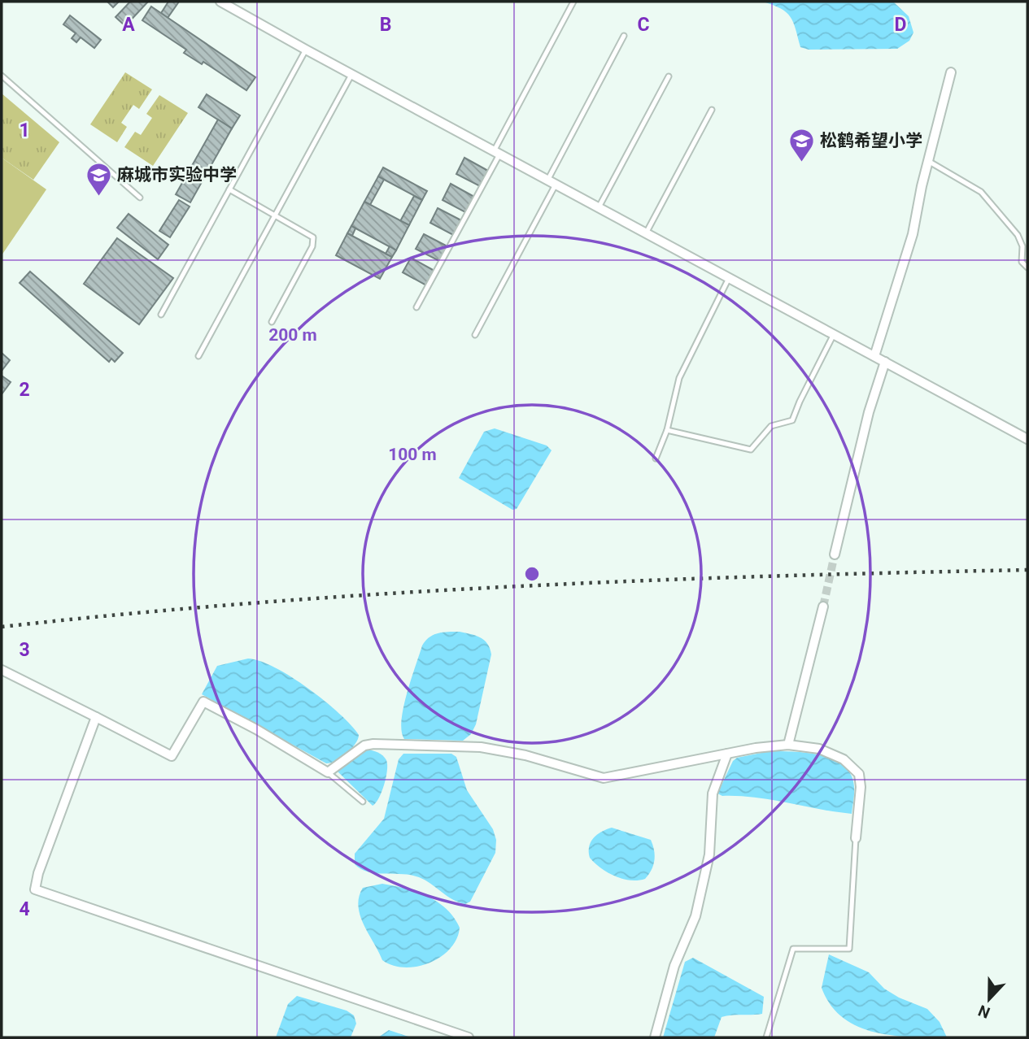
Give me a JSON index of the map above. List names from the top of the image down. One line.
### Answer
{"places":{"school or university":["松鹤希望小学","麻城市实验中学"]},"north":"bottom","grid":{"columns":["A","B","C","D"],"rows":["1","2","3","4"]},"rings":["200 m","100 m"]}
